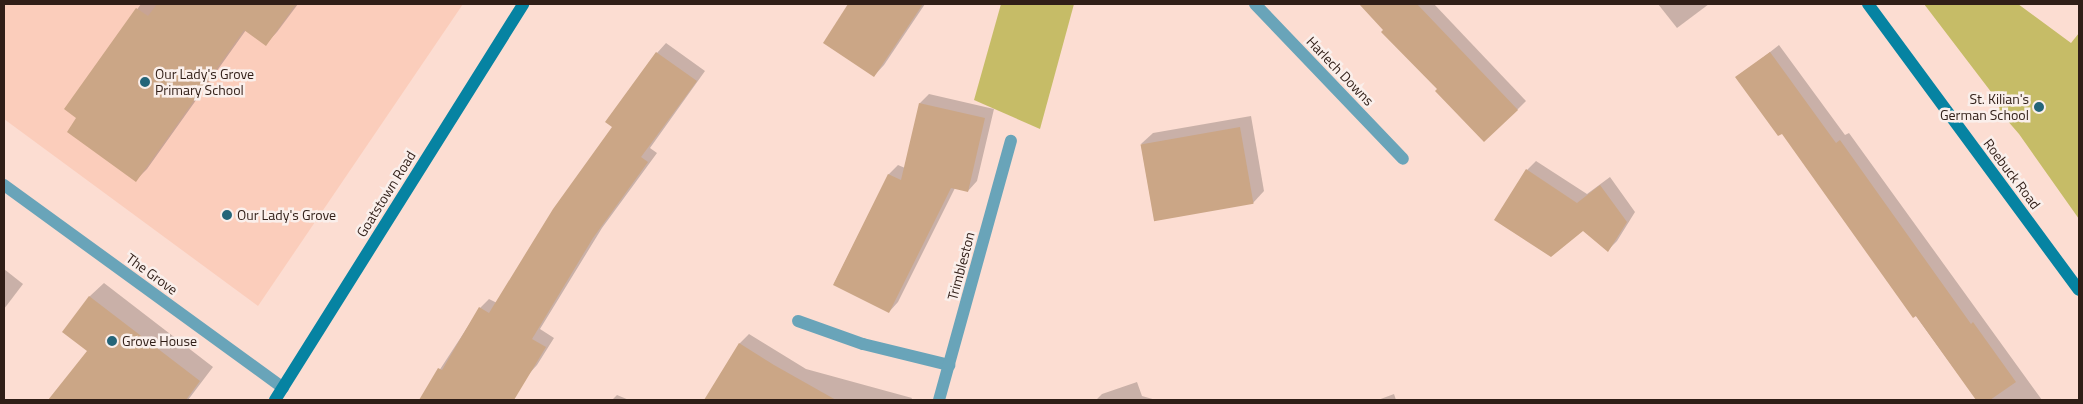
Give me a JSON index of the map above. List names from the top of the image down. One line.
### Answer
{"streets":{"main road":["Roebuck Road","Goatstown Road"],"street":["Harlech Downs","Trimbleston","The Grove"]},"crossings":[["Goatstown Road","The Grove"]],"places":["Our Lady's Grove Primary School","St. Kilian's German School","Our Lady's Grove","Grove House"]}
